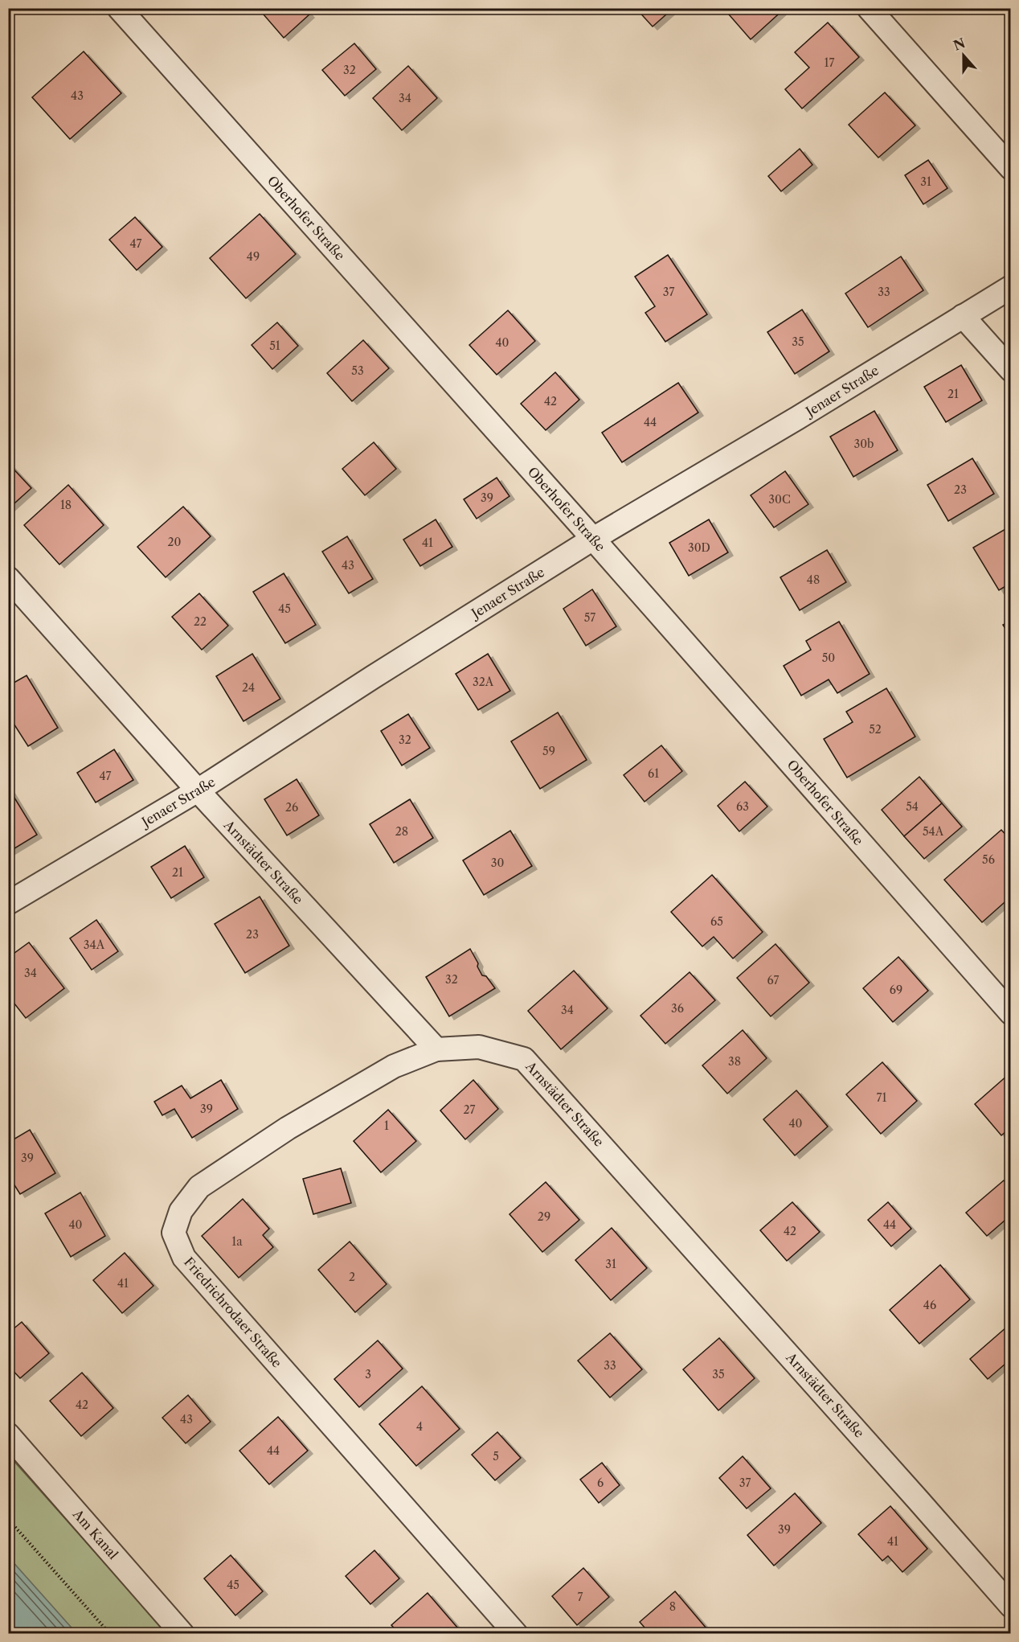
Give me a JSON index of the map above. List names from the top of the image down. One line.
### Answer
{"streets":{"street":["Oberhofer Straße","Jenaer Straße","Arnstädter Straße","Friedrichrodaer Straße","Am Kanal"]},"crossings":[["Oberhofer Straße","Jenaer Straße"],["Jenaer Straße","Arnstädter Straße"],["Arnstädter Straße","Friedrichrodaer Straße"]],"house_numbers":["17","32","43","34","31","47","49","37","33","35","40","51","53","21","42","44","30b","23","39","30C","18","20","41","30D","43","48","45","57","22","50","32A","24","52","32","59","61","47","63","54","26","28","54A","56","30","21","65","23","34A","34","32","67","69","36","34","38","71","39","27","40","1","39","29","40","44","42","1a","31","2","41","46","33","3","35","42","43","4","44","5","6","37","39","41","45","7","8"],"north":"top"}
